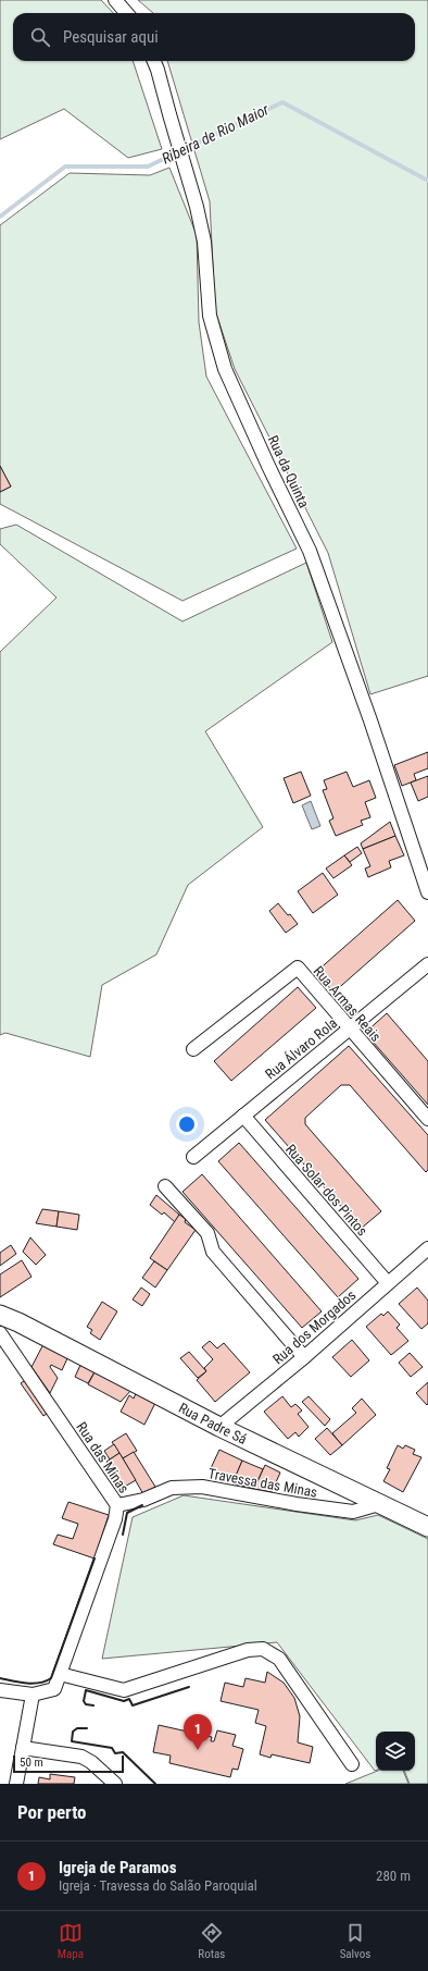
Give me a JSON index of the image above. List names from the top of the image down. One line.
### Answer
{"streets":{"street":["Rua da Quinta","Rua Armas Reais","Rua Álvaro Rola","Rua Solar dos Pintos","Rua dos Morgados","Rua Padre Sá","Rua das Minas","Travessa das Minas"]},"crossings":[["Rua Armas Reais","Rua Álvaro Rola"],["Rua Álvaro Rola","Rua Solar dos Pintos"],["Rua Solar dos Pintos","Rua dos Morgados"],["Rua dos Morgados","Rua Padre Sá"],["Rua Padre Sá","Travessa das Minas"],["Rua das Minas","Travessa das Minas"]],"water":["Ribeira de Rio Maior"],"scale_bar":"50 m","page":{"search":"Pesquisar aqui","pins":"1","scale":"50 m","heading":"Por perto","list":[{"mark":"1","name":"Igreja de Paramos","note":"Igreja · Travessa do Salão Paroquial","value":"280 m"}],"nav":["Mapa","Rotas","Salvos"]}}
